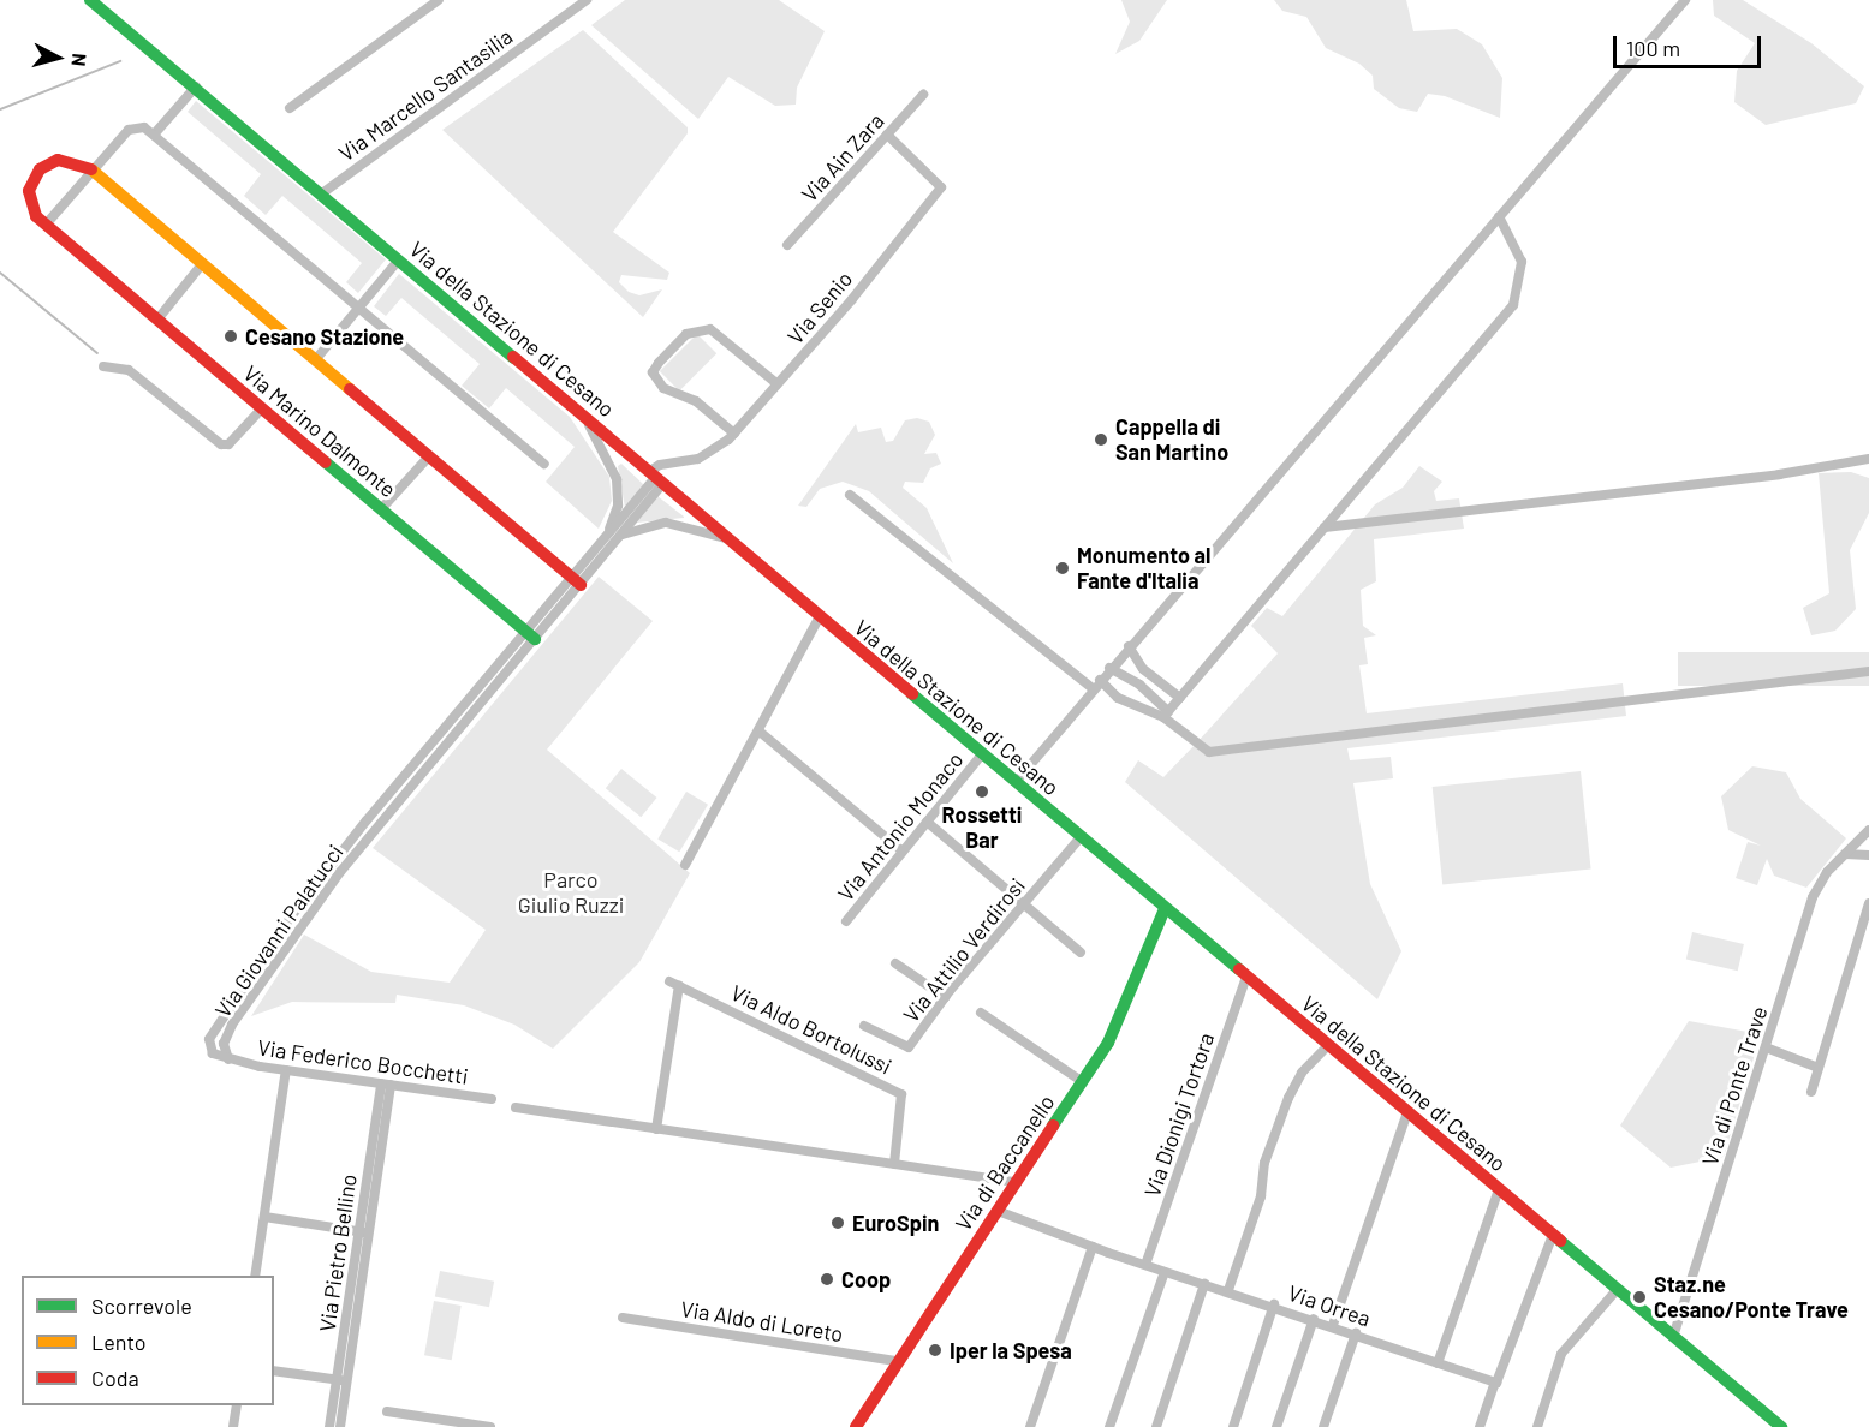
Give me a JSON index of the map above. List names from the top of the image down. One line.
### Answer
{"streets":{"street":["Via Marcello Santasilia","Via Ain Zara","Via Senio","Via della Stazione di Cesano","Via Marino Dalmonte","Via Antonio Monaco","Via Giovanni Palatucci","Via Attilio Verdirosi","Via Aldo Bortolussi","Via Federico Bocchetti","Via di Ponte Trave","Via Dionigi Tortora","Via di Baccanello","Via Pietro Bellino","Via Orrea","Via Aldo di Loreto"]},"crossings":[["Via Marcello Santasilia","Via della Stazione di Cesano"],["Via Ain Zara","Via Senio"],["Via Senio","Via della Stazione di Cesano"],["Via Senio","Via Giovanni Palatucci"],["Via della Stazione di Cesano","Via Antonio Monaco"],["Via della Stazione di Cesano","Via Giovanni Palatucci"],["Via della Stazione di Cesano","Via Attilio Verdirosi"],["Via della Stazione di Cesano","Via di Ponte Trave"],["Via della Stazione di Cesano","Via Dionigi Tortora"],["Via della Stazione di Cesano","Via di Baccanello"],["Via Marino Dalmonte","Via Giovanni Palatucci"],["Via Giovanni Palatucci","Via Federico Bocchetti"],["Via Federico Bocchetti","Via Pietro Bellino"],["Via Dionigi Tortora","Via Orrea"],["Via di Baccanello","Via Orrea"],["Via di Baccanello","Via Aldo di Loreto"]],"parks":["Parco Giulio Ruzzi"],"places":["Cesano Stazione","Cappella di San Martino","Monumento al Fante d'Italia","Rossetti Bar","EuroSpin","Coop","Staz.ne Cesano/Ponte Trave","Iper la Spesa"],"legend":["Scorrevole","Lento","Coda"],"scale_bar":"100 m","north":"right"}
